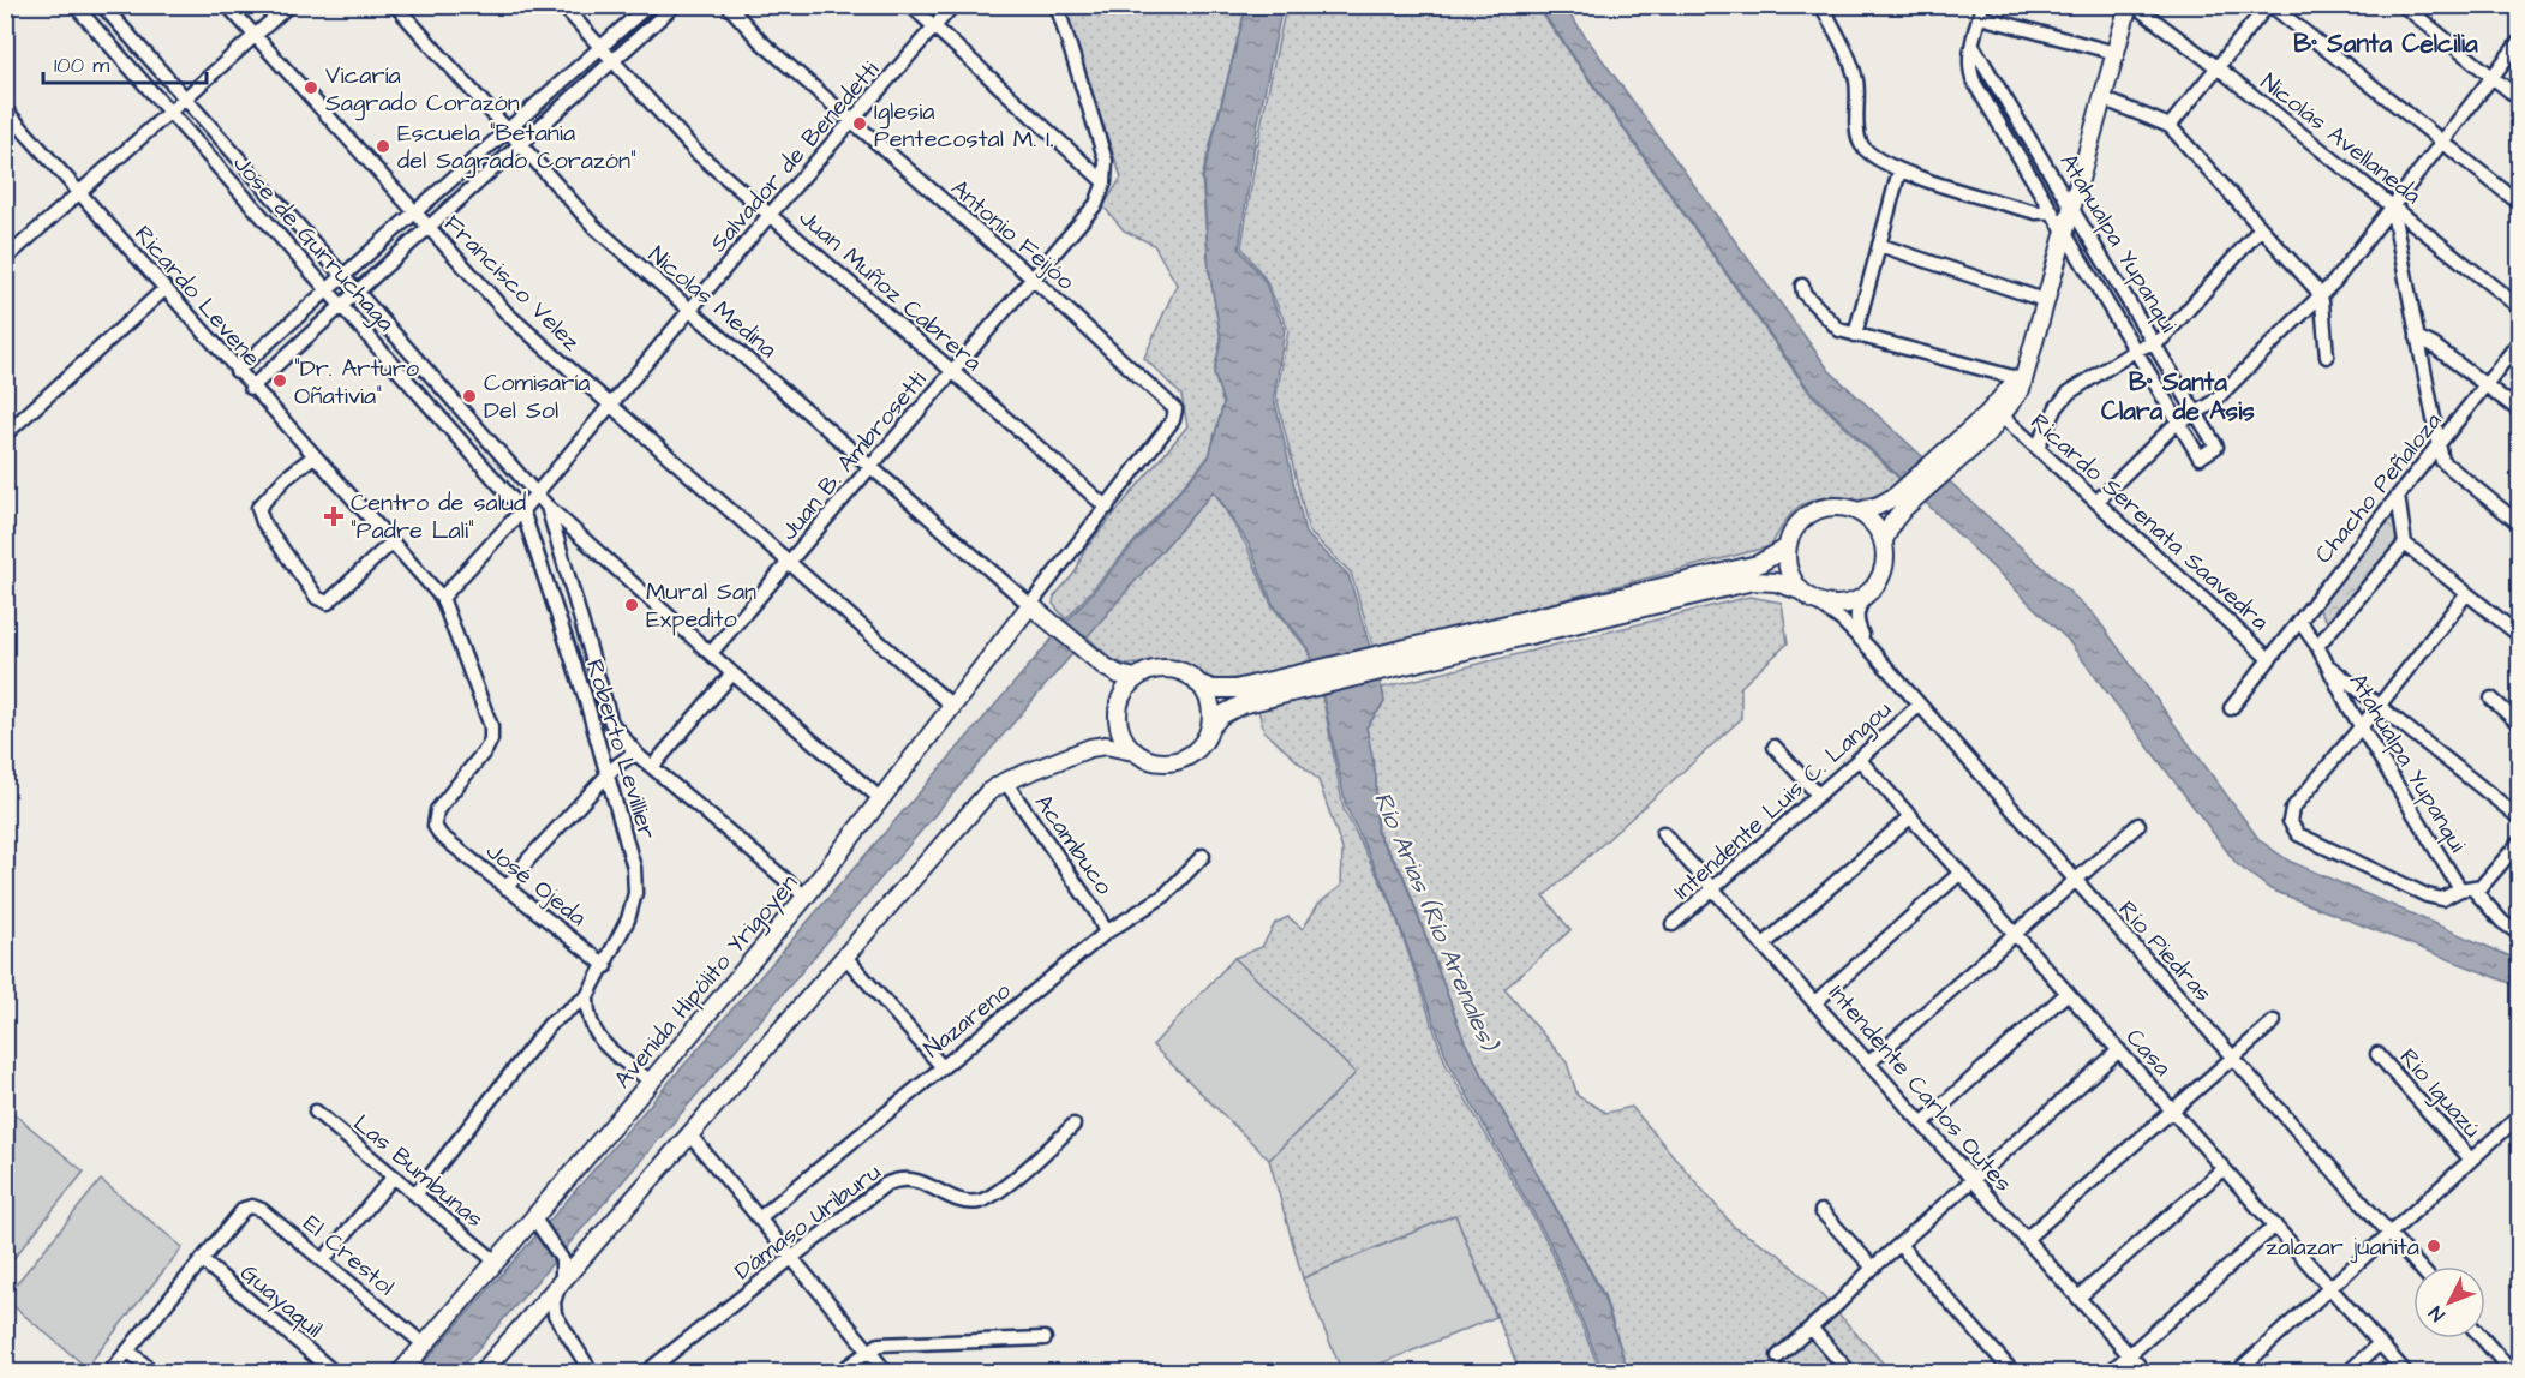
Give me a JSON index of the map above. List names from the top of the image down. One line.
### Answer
{"streets":{"main road":["Avenida Hipólito Yrigoyen"],"street":["Nicolás Avellaneda","Salvador de Benedetti","Antonio Feijóo","Jose de Gurruchaga","Atahualpa Yupanqui","Francisco Velez","Juan Muñoz Cabrera","Ricardo Levene","Nicolas Medina","Juan B. Ambrosetti","Chacho Peñaloza","Ricardo Serenata Saavedra","Roberto Levillier","Intendente Luis C. Langou","Acambuco","José Ojeda","Río Piedras","Nazareno","Casa","Intendente Carlos Outes","Rio Iguazú","Las Bumbunas","Dámaso Uriburu","El Crestol","Guayaquil"]},"crossings":[["Salvador de Benedetti","Antonio Feijóo"],["Salvador de Benedetti","Jose de Gurruchaga"],["Salvador de Benedetti","Francisco Velez"],["Salvador de Benedetti","Juan Muñoz Cabrera"],["Salvador de Benedetti","Ricardo Levene"],["Salvador de Benedetti","Nicolas Medina"],["Salvador de Benedetti","Roberto Levillier"],["Antonio Feijóo","Juan Muñoz Cabrera"],["Antonio Feijóo","Juan B. Ambrosetti"],["Jose de Gurruchaga","Roberto Levillier"],["Atahualpa Yupanqui","Chacho Peñaloza"],["Francisco Velez","Juan B. Ambrosetti"],["Francisco Velez","Avenida Hipólito Yrigoyen"],["Juan Muñoz Cabrera","Juan B. Ambrosetti"],["Ricardo Levene","José Ojeda"],["Nicolas Medina","Juan B. Ambrosetti"],["Nicolas Medina","Avenida Hipólito Yrigoyen"],["Chacho Peñaloza","Ricardo Serenata Saavedra"],["Roberto Levillier","José Ojeda"],["Intendente Luis C. Langou","Río Piedras"],["Intendente Luis C. Langou","Casa"],["Intendente Luis C. Langou","Intendente Carlos Outes"],["Acambuco","Nazareno"],["Avenida Hipólito Yrigoyen","Las Bumbunas"],["Avenida Hipólito Yrigoyen","El Crestol"],["El Crestol","Guayaquil"]],"districts":["B° Santa Celcilia","B° Santa Clara de Asis"],"water":["Río Arias (Río Arenales)"],"places":{"other":["Vicaría Sagrado Corazón","Iglesia Pentecostal M. I.","Escuela \"Betania del Sagrado Corazón\"","\"Dr. Arturo Oñativia\"","Comisaría Del Sol","Mural San Expedito","zalazar juanita"],"health":["Centro de salud \"Padre Lali\""]},"scale_bar":"100 m","north":"bottom left"}
